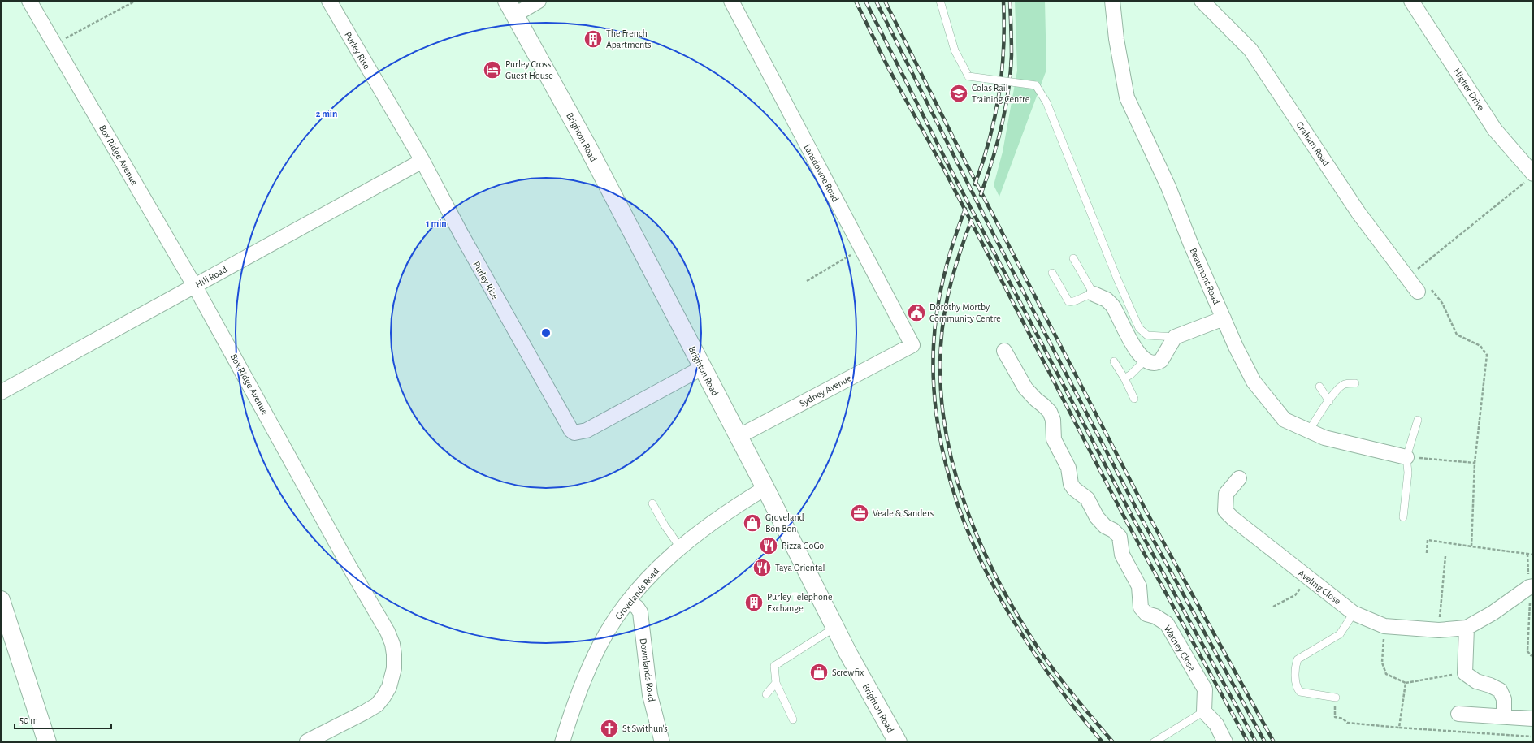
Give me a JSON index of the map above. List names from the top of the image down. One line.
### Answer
{"streets":{"main road":["Brighton Road"],"street":["Purley Rise","Higher Drive","Graham Road","Box Ridge Avenue","Lansdowne Road","Beaumont Road","Hill Road","Sydney Avenue","Aveling Close","Grovelands Road","Watney Close","Downlands Road"]},"crossings":[["Purley Rise","Brighton Road"],["Purley Rise","Hill Road"],["Brighton Road","Sydney Avenue"],["Brighton Road","Grovelands Road"],["Box Ridge Avenue","Hill Road"],["Lansdowne Road","Sydney Avenue"],["Grovelands Road","Downlands Road"]],"places":{"building":["The French Apartments","Purley Telephone Exchange"],"hotel":["Purley Cross Guest House"],"school or university":["Colas Rail Training Centre"],"public building":["Dorothy Mortby Community Centre"],"office":["Veale & Sanders"],"shop":["Groveland Bon Bon","Screwfix"],"restaurant":["Pizza GoGo","Taya Oriental"],"church":["St Swithun's"]},"scale_bar":"50 m","rings":["2 min","1 min"]}
